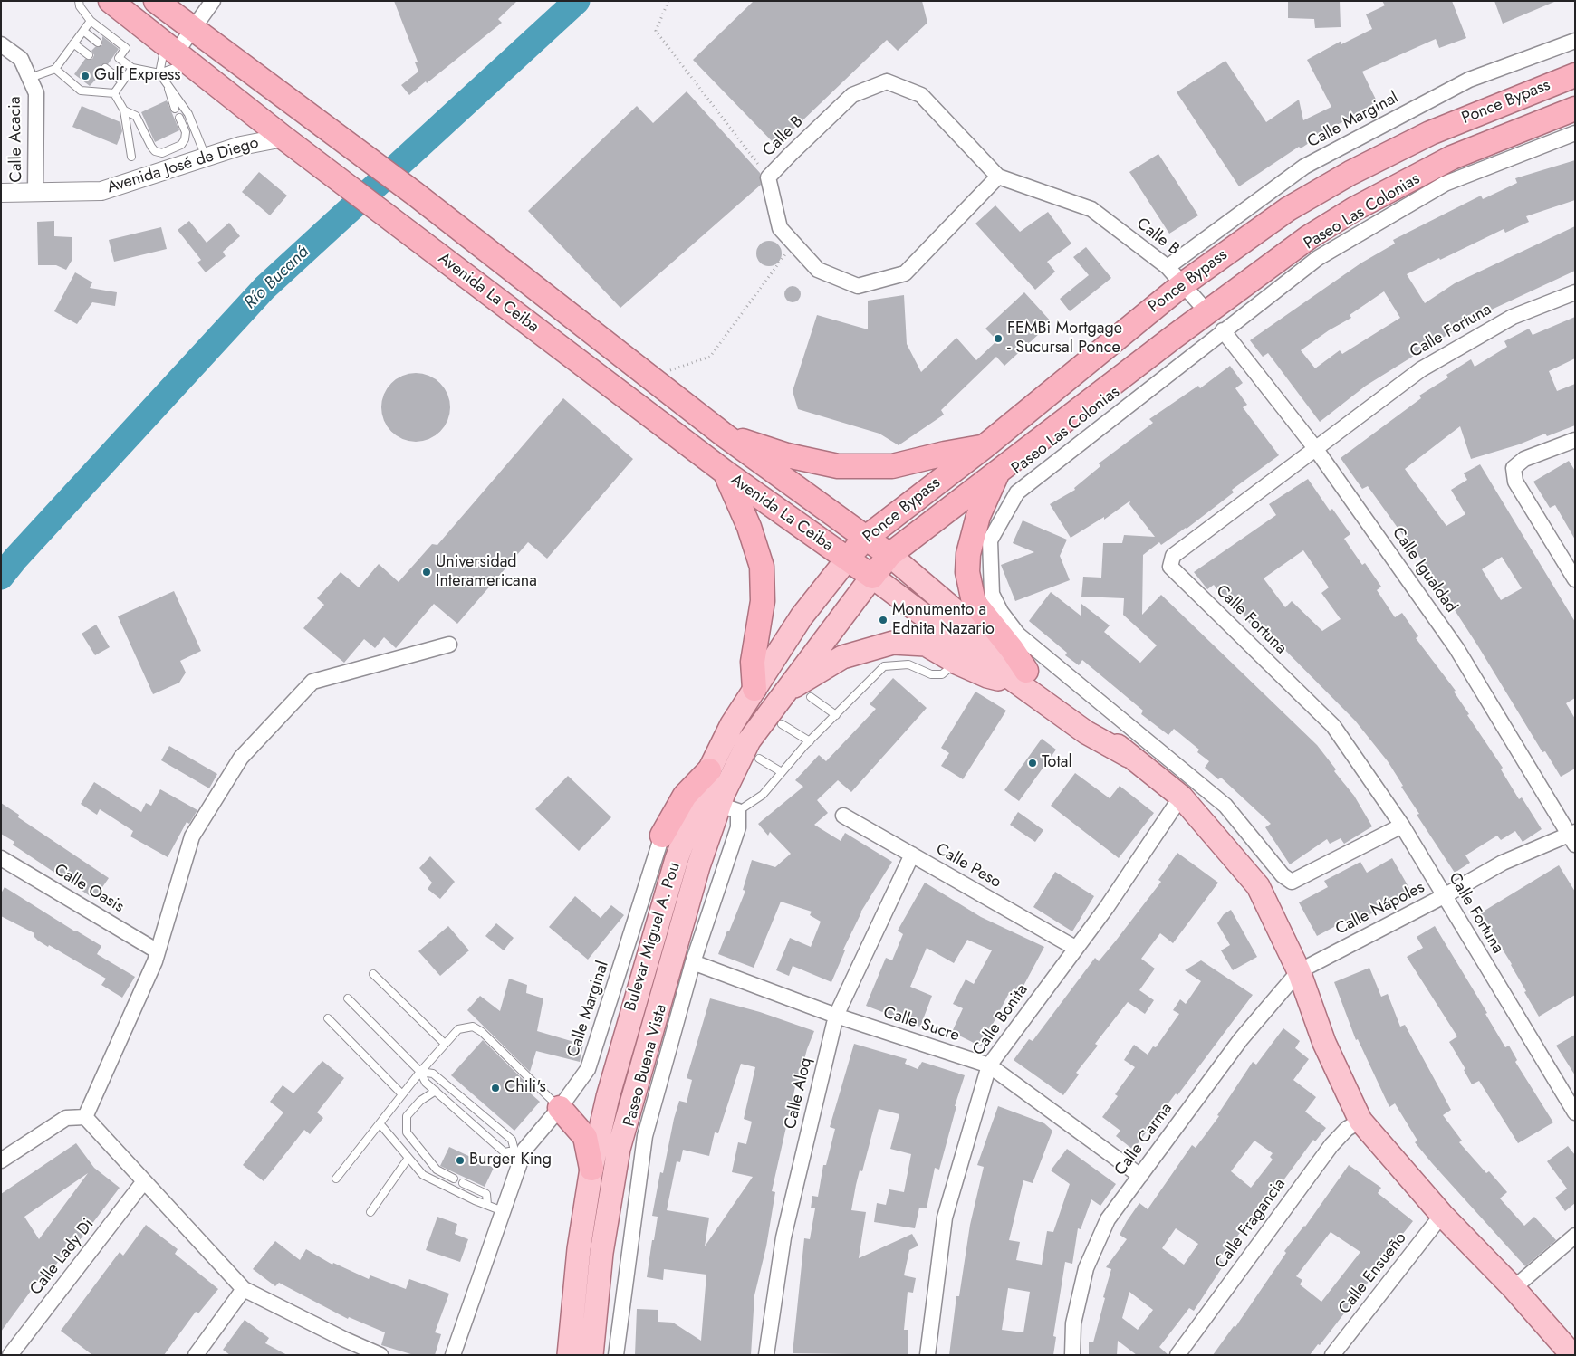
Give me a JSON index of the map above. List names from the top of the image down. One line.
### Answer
{"streets":{"highway":["Ponce Bypass","Avenida La Ceiba"],"main road":["Bulevar Miguel A. Pou"],"street":["Calle Marginal","Calle B","Calle Acacia","Avenida José de Diego","Paseo Las Colonias","Calle Fortuna","Calle Igualdad","Calle Peso","Calle Oasis","Calle Nápoles","Calle Bonita","Calle Sucre","Paseo Buena Vista","Calle Aloq","Calle Carma","Calle Fragancia","Calle Lady Di","Calle Ensueño"]},"crossings":[["Ponce Bypass","Calle B"],["Ponce Bypass","Avenida La Ceiba"],["Ponce Bypass","Bulevar Miguel A. Pou"],["Calle Marginal","Calle B"],["Calle Acacia","Avenida José de Diego"],["Avenida José de Diego","Avenida La Ceiba"],["Paseo Las Colonias","Calle Fortuna"],["Paseo Las Colonias","Calle Igualdad"],["Avenida La Ceiba","Bulevar Miguel A. Pou"],["Calle Fortuna","Calle Igualdad"],["Calle Fortuna","Calle Nápoles"],["Calle Igualdad","Calle Nápoles"],["Calle Peso","Calle Bonita"],["Calle Peso","Calle Aloq"],["Calle Nápoles","Calle Carma"],["Bulevar Miguel A. Pou","Paseo Buena Vista"],["Calle Bonita","Calle Sucre"],["Calle Sucre","Paseo Buena Vista"],["Calle Sucre","Calle Aloq"],["Calle Sucre","Calle Carma"]],"water":["Río Bucaná"],"places":["Gulf Express","FEMBi Mortgage - Sucursal Ponce","Universidad Interamericana","Monumento a Ednita Nazario","Total","Chili's","Burger King"]}
